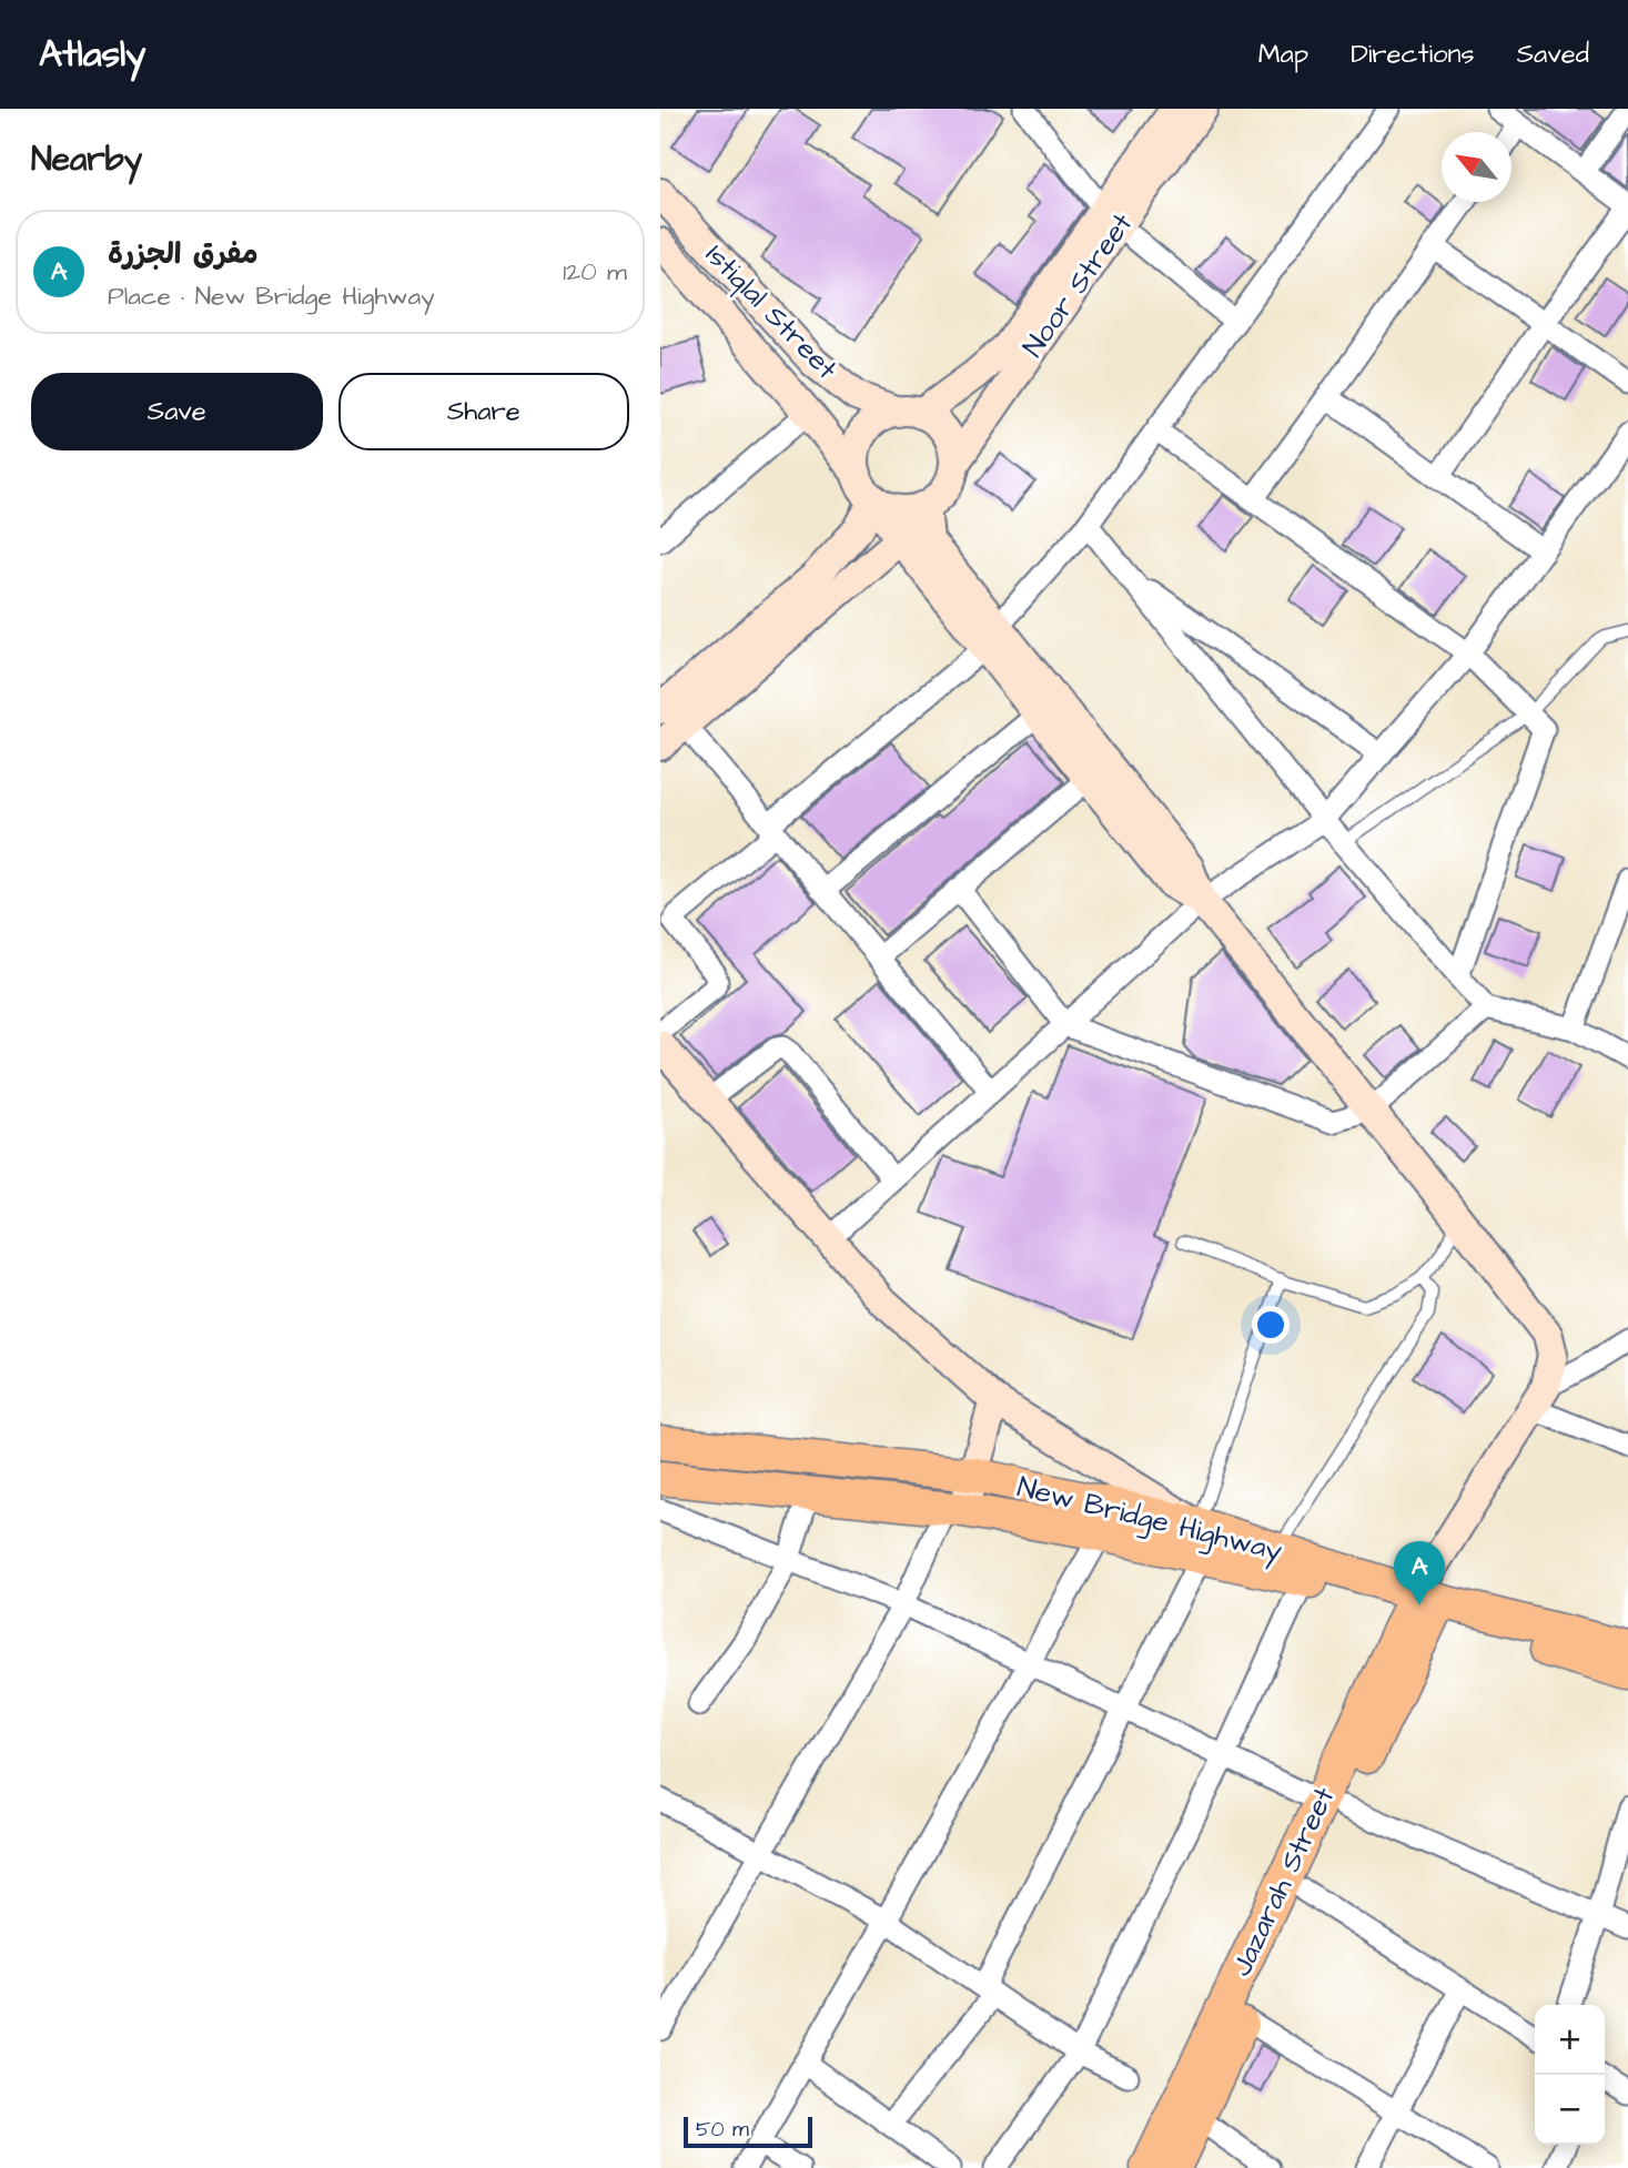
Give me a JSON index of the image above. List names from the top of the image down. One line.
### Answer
{"streets":{"main road":["New Bridge Highway","Jazarah Street"],"street":["Noor Street","Istiqlal Street"]},"crossings":[["Noor Street","Istiqlal Street"],["New Bridge Highway","Jazarah Street"]],"scale_bar":"50 m","north":"top left","page":{"header":"Atlasly","nav":["Map","Directions","Saved"],"heading":"Nearby","list":[{"mark":"A","name":"مفرق الجزرة","note":"Place · New Bridge Highway","value":"120 m"}],"buttons":["Save","Share"],"pins":"A","map_buttons":["+","−"],"scale":"50 m"}}
